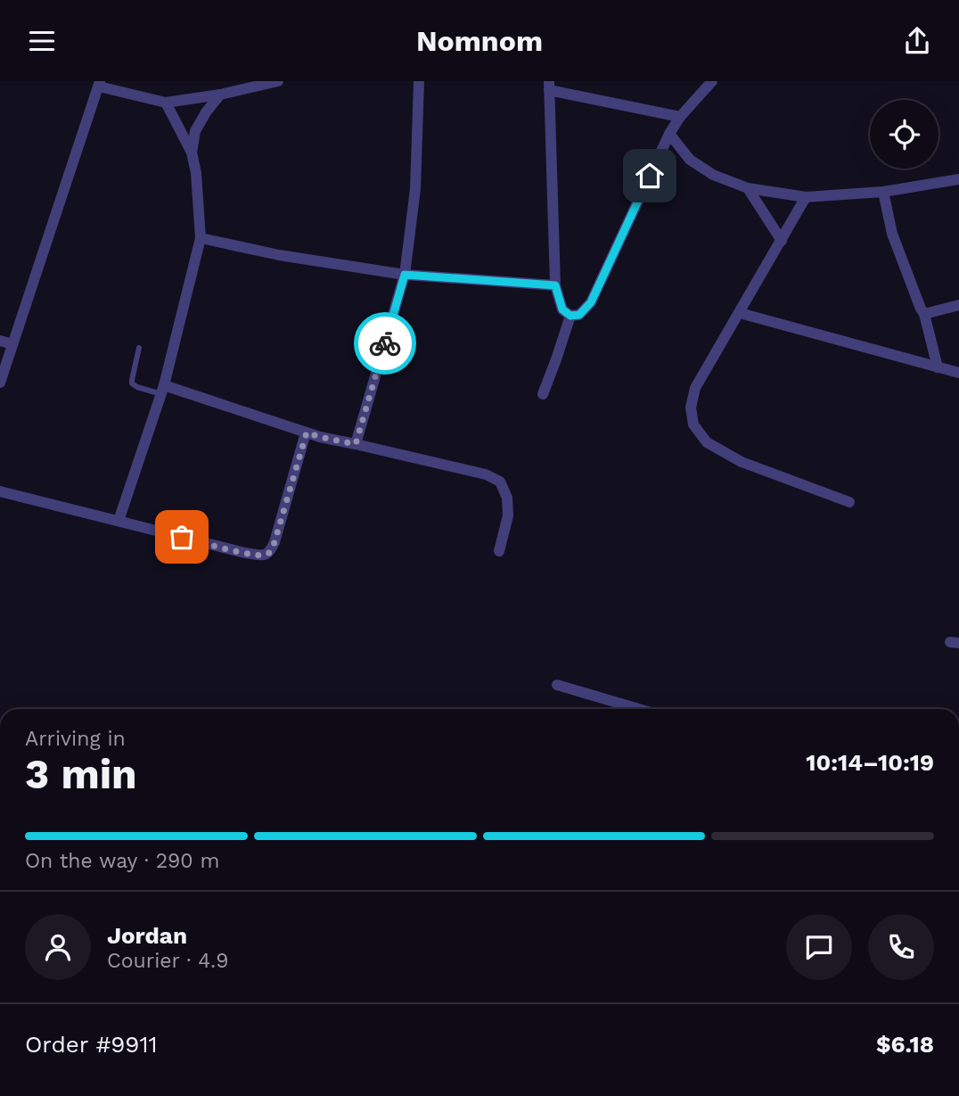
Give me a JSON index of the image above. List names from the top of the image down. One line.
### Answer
{"page":{"header":"Nomnom","heading":["3 min","Arriving in","10:14–10:19"],"panel":["Jordan","Courier · 4.9","Order #9911","$6.18"],"bar":"On the way · 290 m"}}
